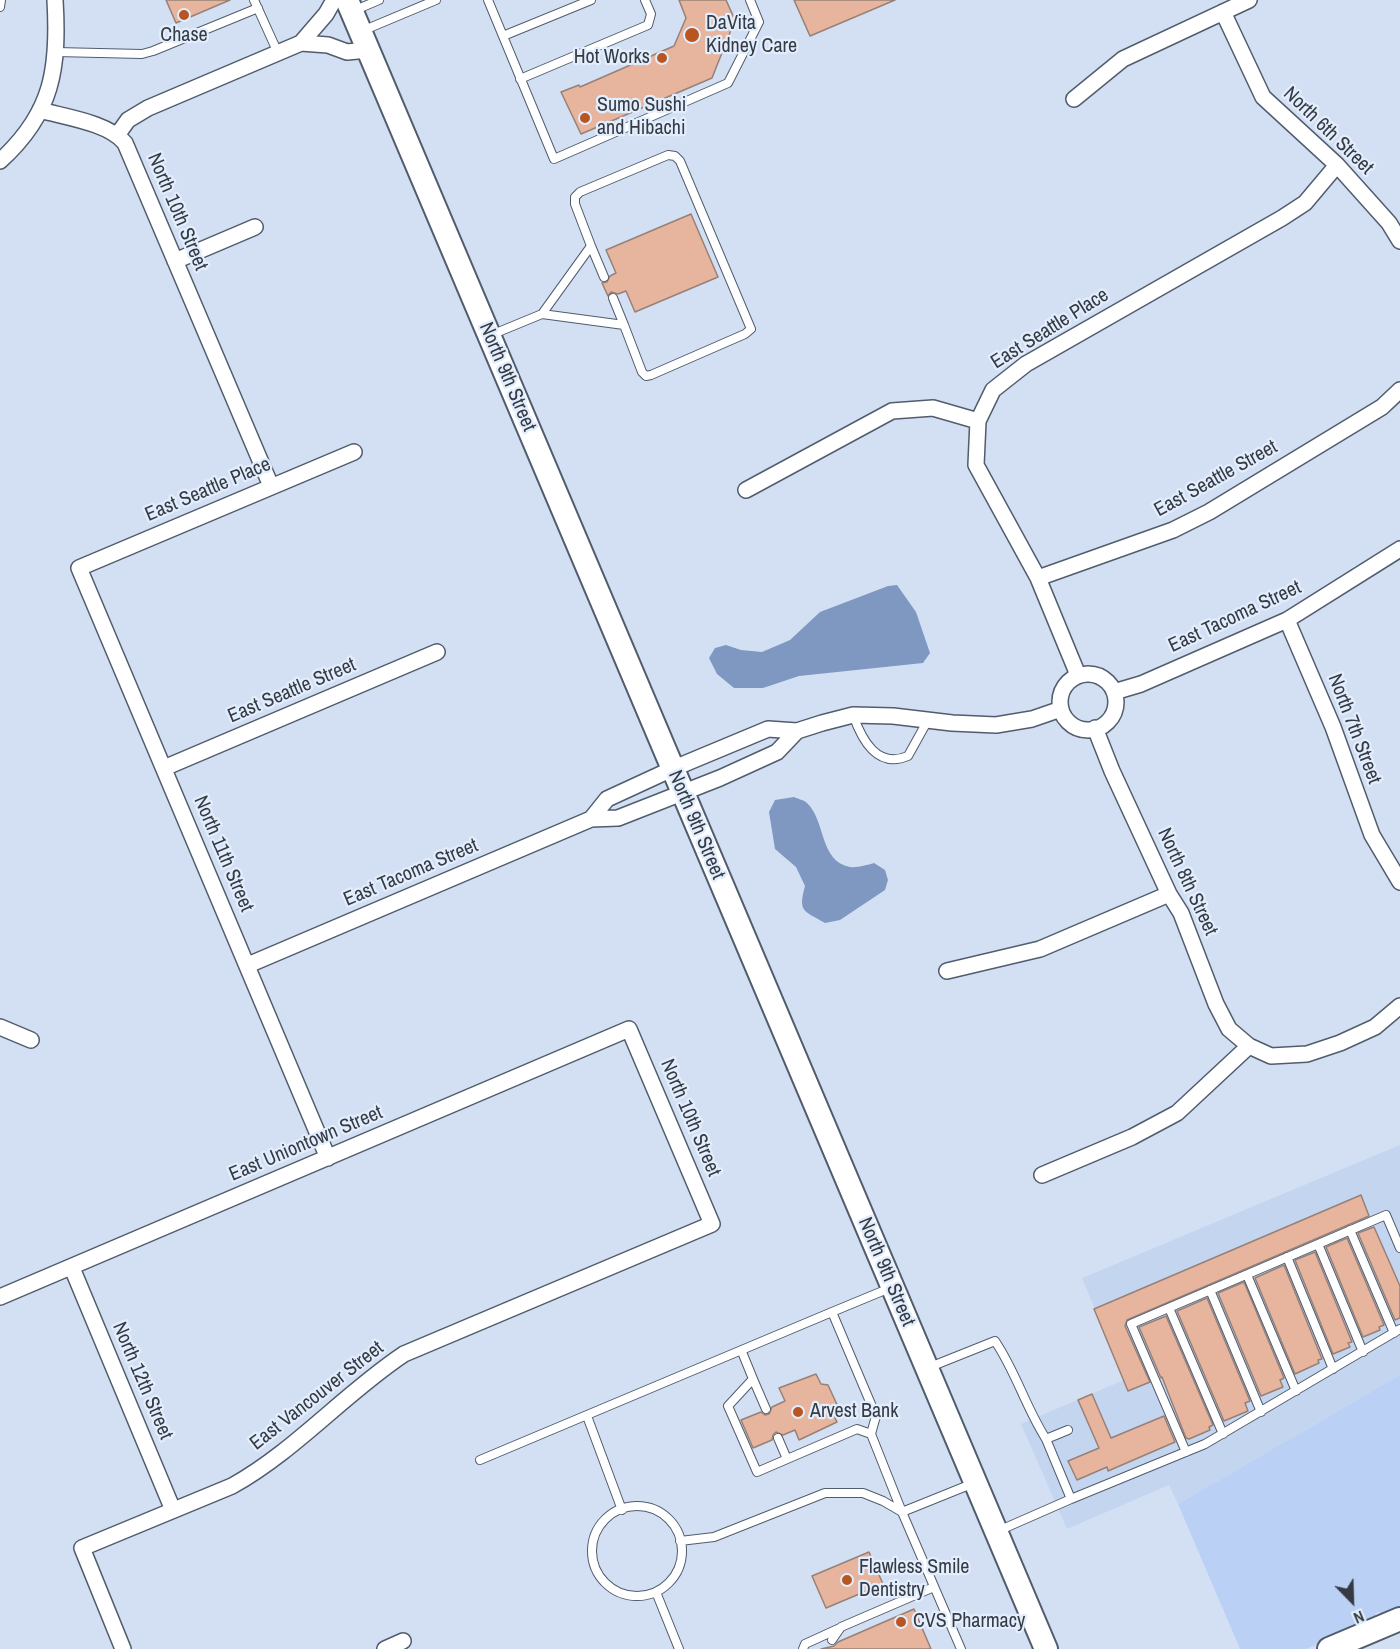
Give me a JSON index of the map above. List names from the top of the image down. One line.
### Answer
{"streets":{"main road":["North 9th Street"],"street":["North 6th Street","North 10th Street","East Seattle Place","East Seattle Street","East Tacoma Street","North 7th Street","North 11th Street","North 8th Street","East Uniontown Street","North 12th Street","East Vancouver Street"]},"crossings":[["North 6th Street","East Seattle Place"],["North 10th Street","East Seattle Place"],["North 10th Street","East Uniontown Street"],["North 10th Street","East Vancouver Street"],["East Seattle Place","North 11th Street"],["North 9th Street","East Tacoma Street"],["East Seattle Street","North 11th Street"],["East Tacoma Street","North 7th Street"],["East Tacoma Street","North 11th Street"],["East Tacoma Street","North 8th Street"],["North 11th Street","East Uniontown Street"],["East Uniontown Street","North 12th Street"],["North 12th Street","East Vancouver Street"]],"places":["Chase","DaVita Kidney Care","Hot Works","Sumo Sushi and Hibachi","Arvest Bank","Flawless Smile Dentistry","CVS Pharmacy"],"north":"bottom right"}
